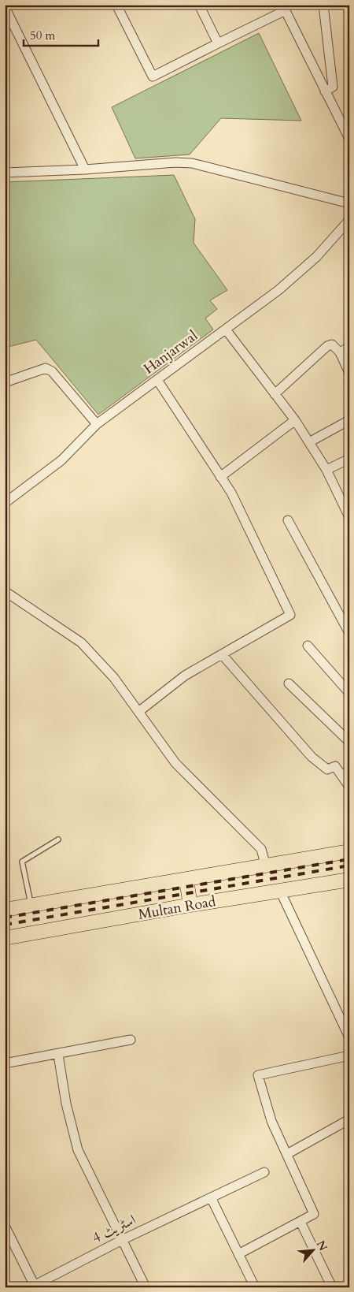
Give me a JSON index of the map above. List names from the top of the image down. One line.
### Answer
{"streets":{"main road":["Multan Road"],"street":["Hanjarwal","اسٹریٹ 4"]},"scale_bar":"50 m","north":"top right"}
